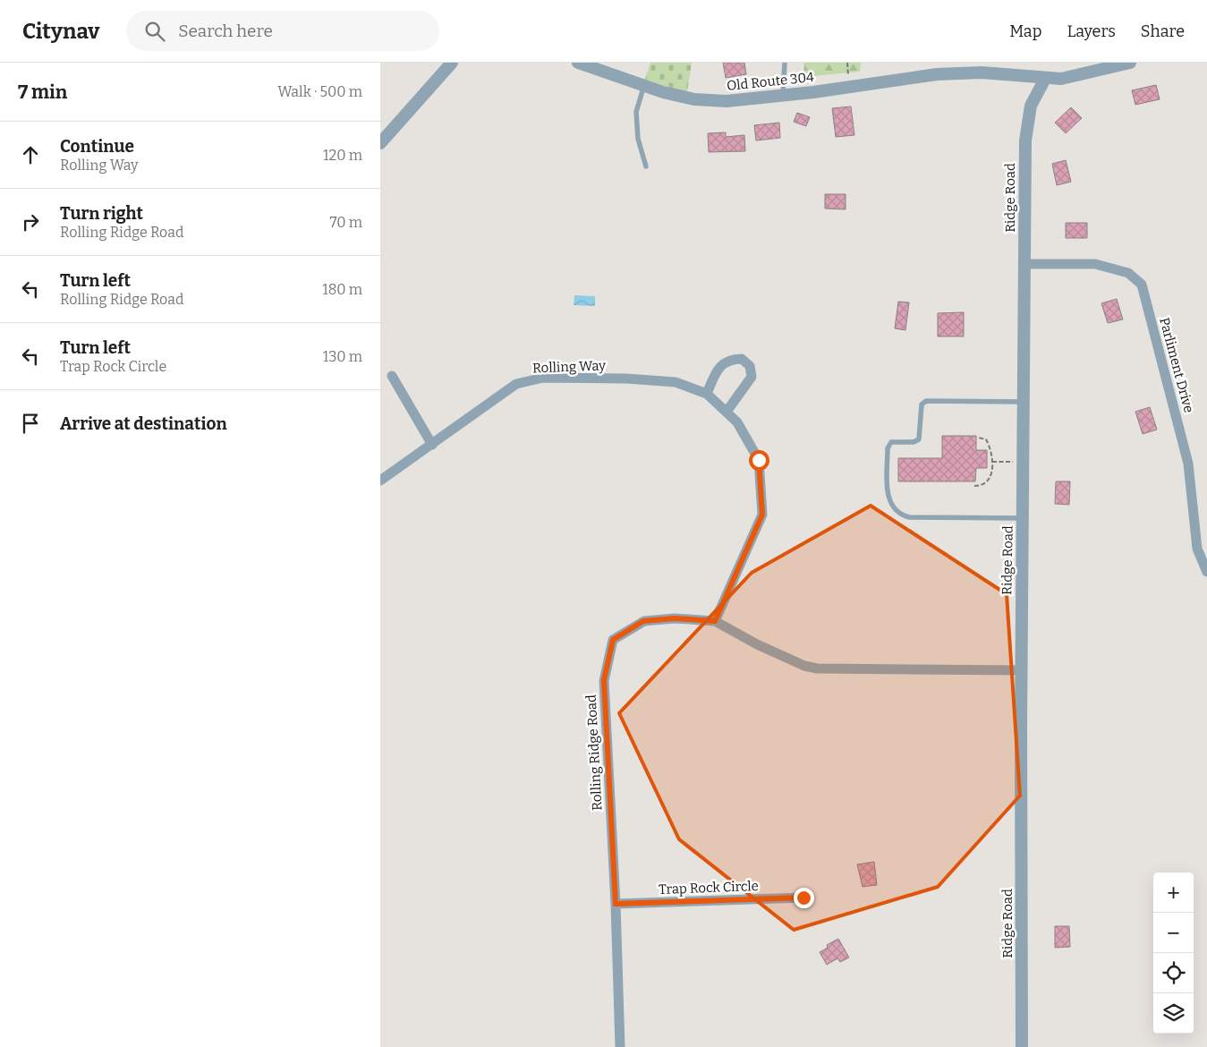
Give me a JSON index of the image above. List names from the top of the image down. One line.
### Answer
{"streets":{"street":["Old Route 304","Ridge Road","Parliment Drive","Rolling Way","Rolling Ridge Road","Trap Rock Circle"]},"crossings":[["Old Route 304","Ridge Road"],["Ridge Road","Parliment Drive"],["Ridge Road","Rolling Ridge Road"],["Rolling Way","Rolling Ridge Road"],["Rolling Ridge Road","Trap Rock Circle"]],"page":{"header":"Citynav","search":"Search here","nav":["Map","Layers","Share"],"heading":["7 min","Walk · 500 m"],"list":[["Continue","Rolling Way","120 m"],["Turn right","Rolling Ridge Road","70 m"],["Turn left","Rolling Ridge Road","180 m"],["Turn left","Trap Rock Circle","130 m"],"Arrive at destination"],"map_buttons":["+","−"]}}
